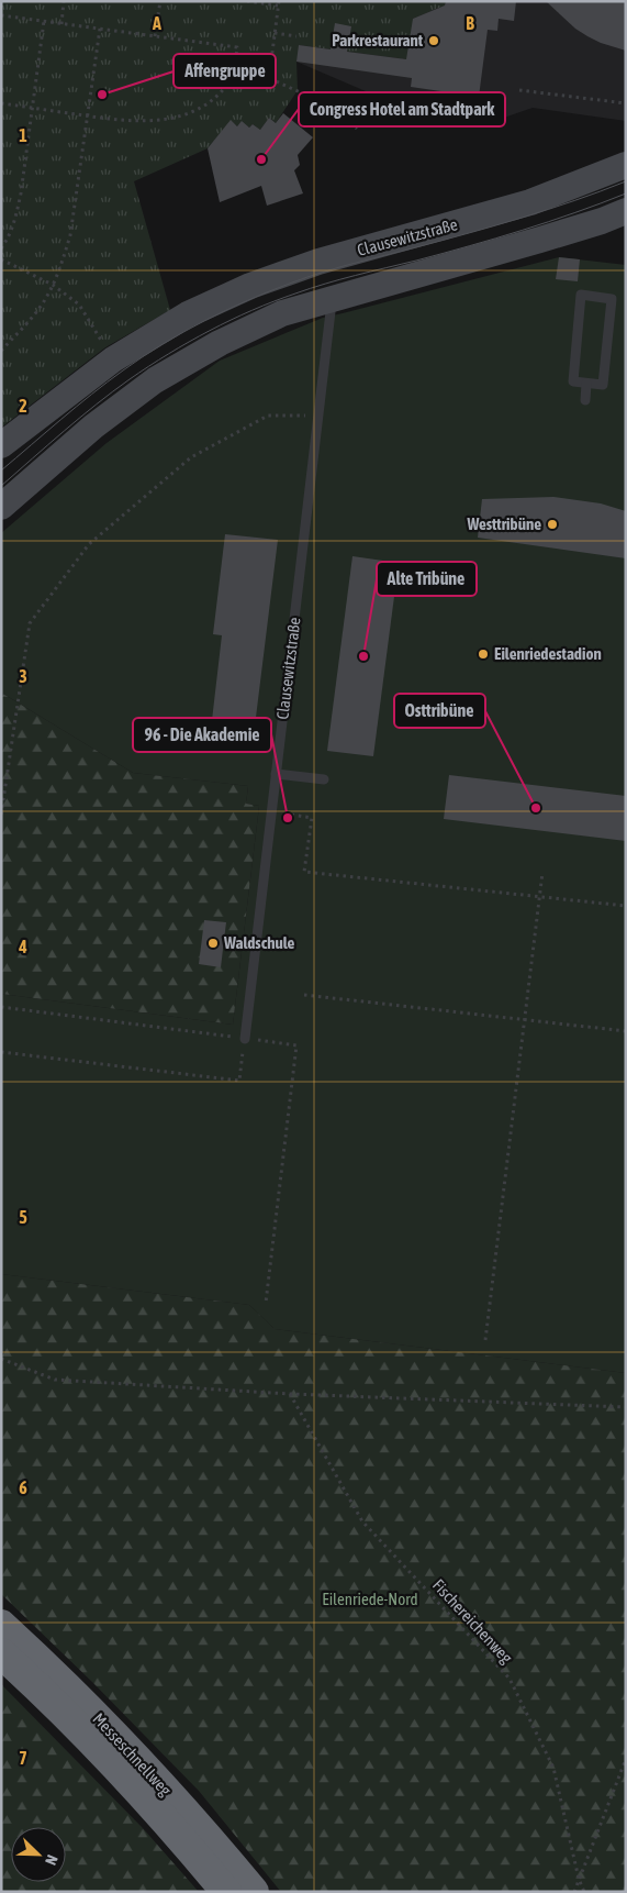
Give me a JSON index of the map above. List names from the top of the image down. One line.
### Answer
{"streets":{"highway":["Messeschnellweg"],"street":["Clausewitzstraße"],"path":["Fischereichenweg"]},"parks":["Eilenriede-Nord"],"places":["Parkrestaurant","Affengruppe","Congress Hotel am Stadtpark","Westtribüne","Eilenriedestadion","Alte Tribüne","Osttribüne","96 - Die Akademie","Waldschule"],"north":"bottom right","grid":{"columns":["A","B"],"rows":["1","2","3","4","5","6","7"]}}
